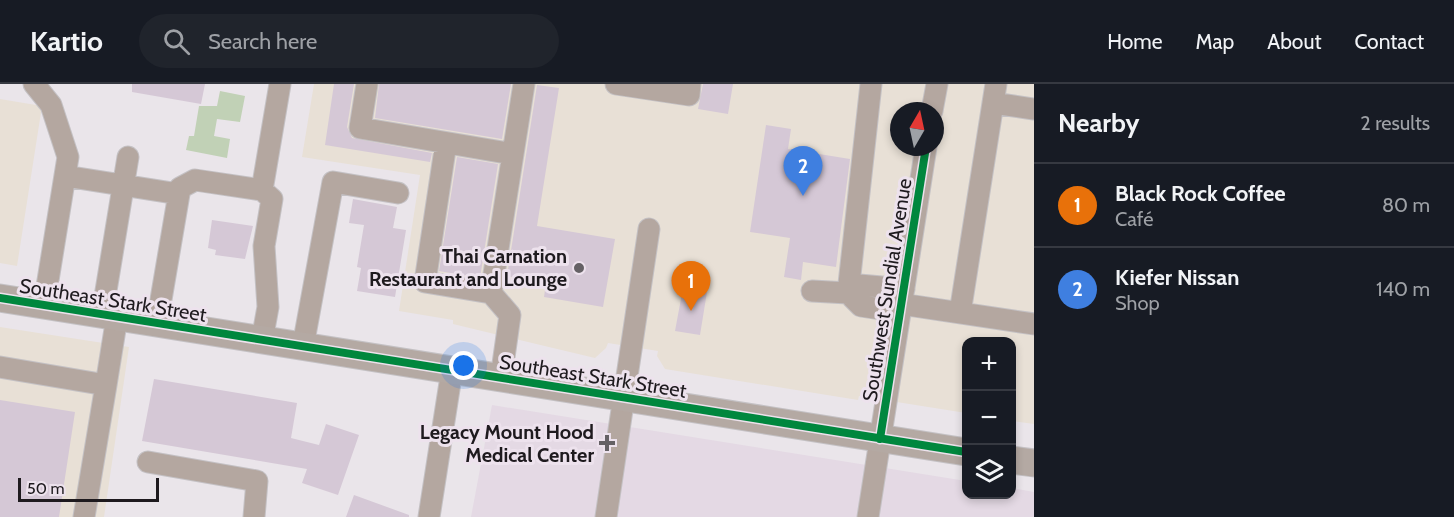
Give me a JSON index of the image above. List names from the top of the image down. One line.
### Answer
{"streets":{"main road":["Southeast Stark Street"],"street":["Southwest Sundial Avenue"]},"crossings":[["Southwest Sundial Avenue","Southeast Stark Street"]],"places":{"other":["Thai Carnation Restaurant and Lounge"],"health":["Legacy Mount Hood Medical Center"]},"scale_bar":"50 m","north":"top","page":{"header":"Kartio","search":"Search here","nav":["Home","Map","About","Contact"],"heading":["Nearby","2 results"],"pins":["2","1"],"list":[{"mark":"1","name":"Black Rock Coffee","note":"Café","value":"80 m"},{"mark":"2","name":"Kiefer Nissan","note":"Shop","value":"140 m"}],"map_buttons":["+","−"],"scale":"50 m"}}
